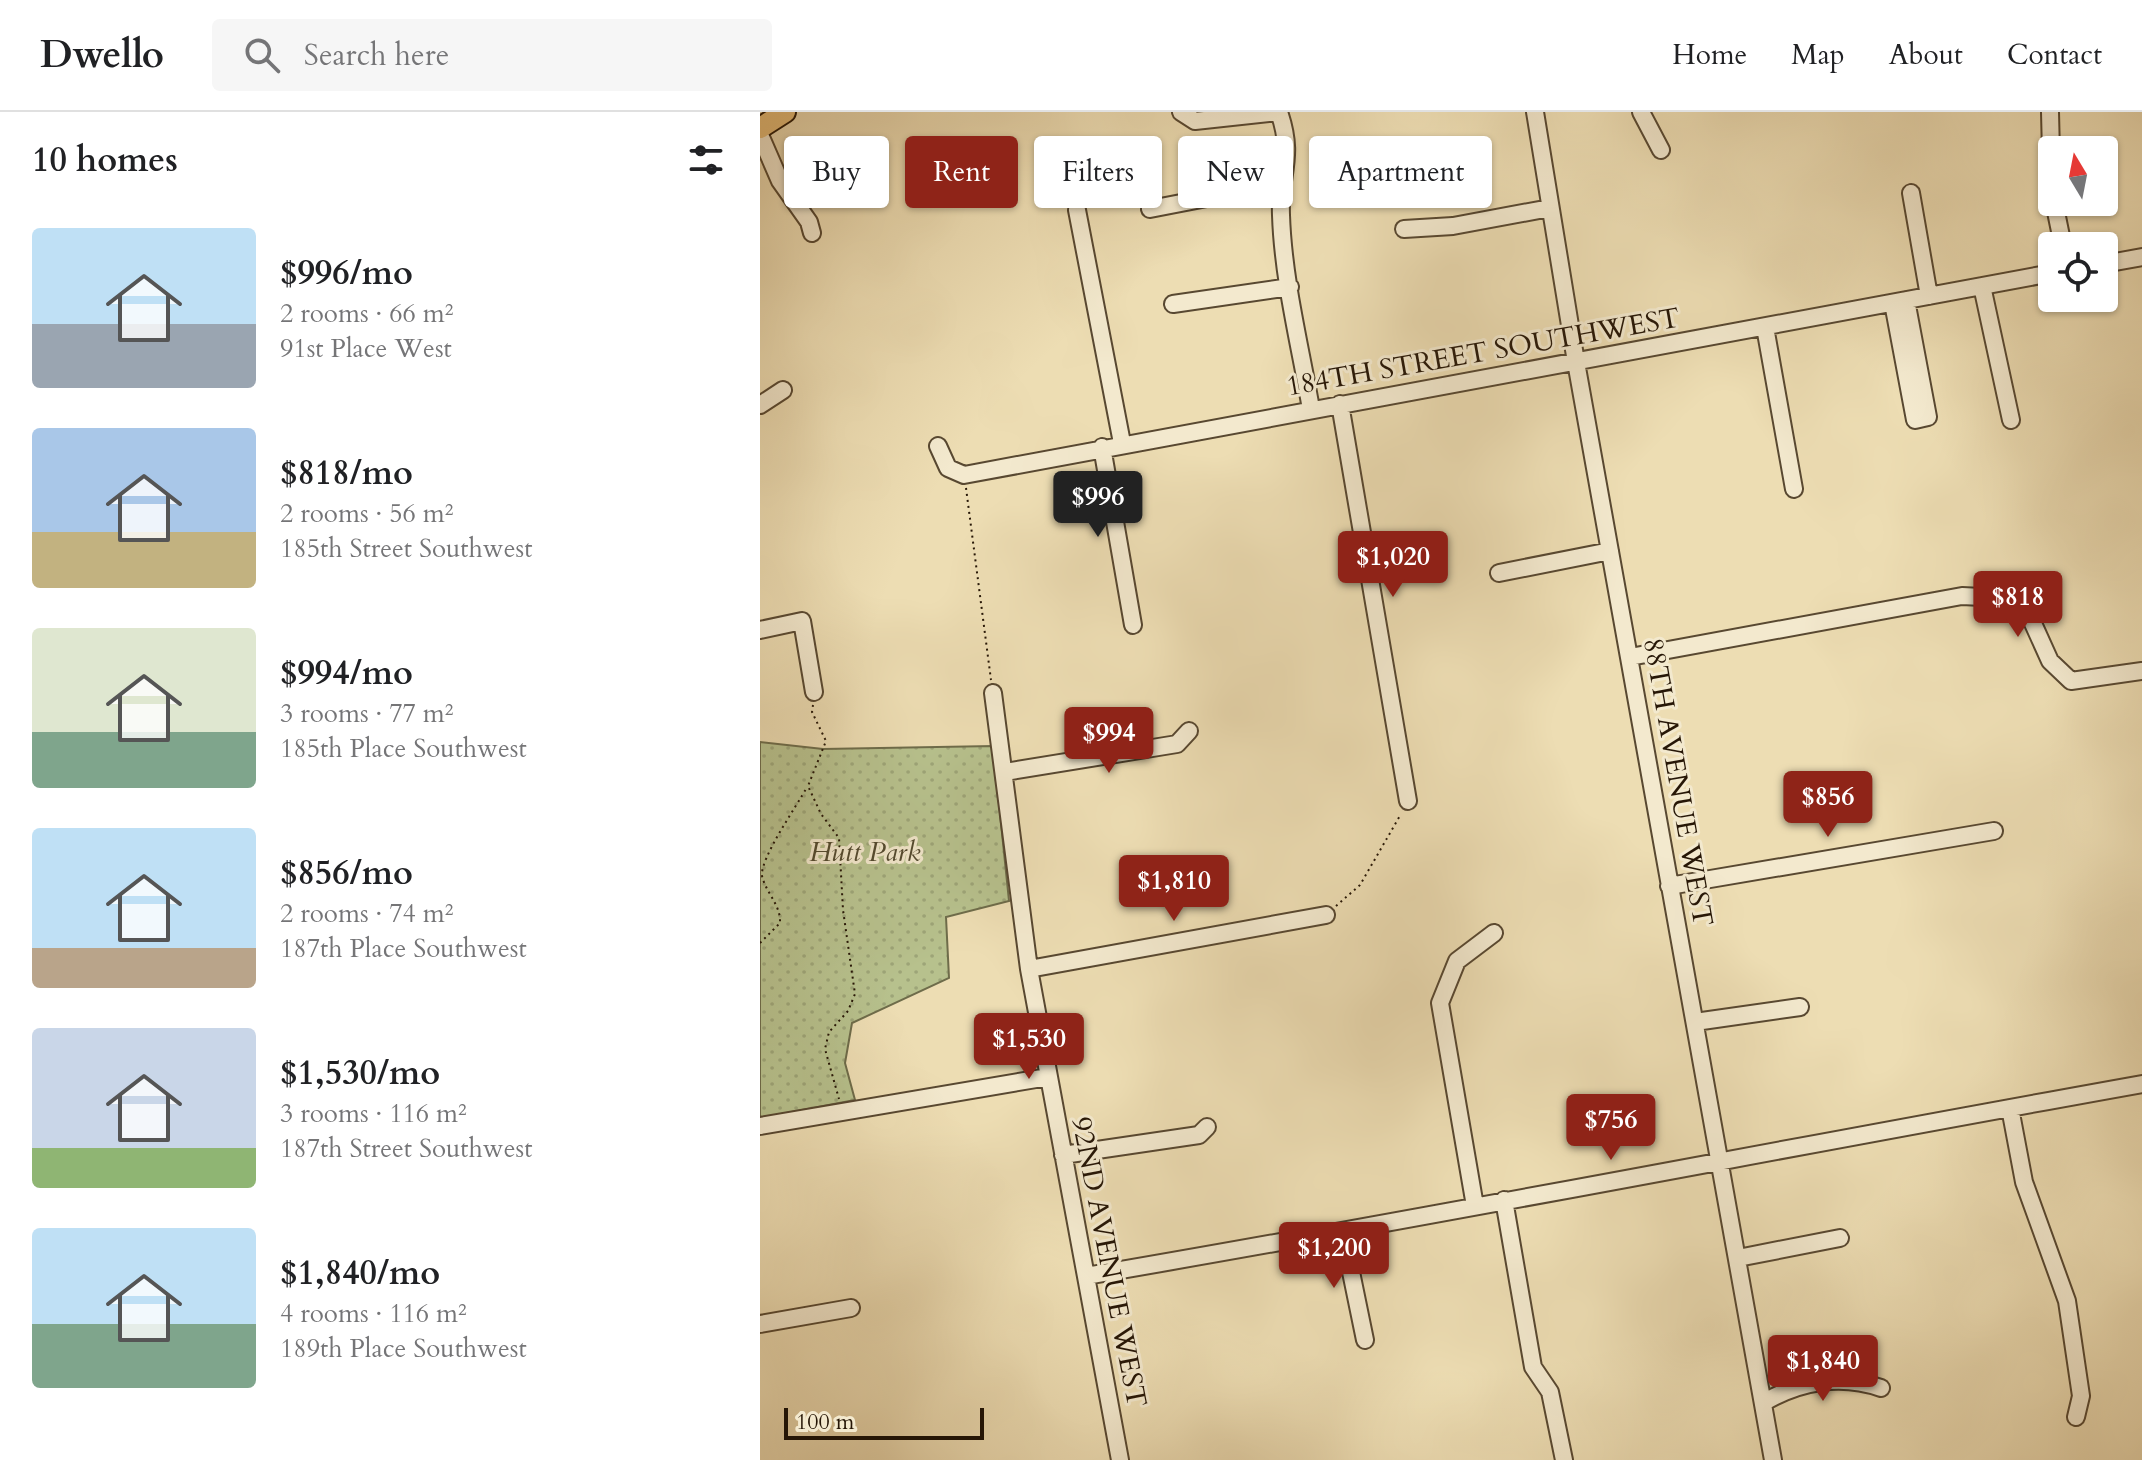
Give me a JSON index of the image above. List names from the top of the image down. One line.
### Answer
{"streets":{"street":["184TH STREET SOUTHWEST","88TH AVENUE WEST","92ND AVENUE WEST"]},"crossings":[["184TH STREET SOUTHWEST","88TH AVENUE WEST"]],"parks":["Hutt Park"],"scale_bar":"100 m","north":"top","page":{"header":"Dwello","search":"Search here","nav":["Home","Map","About","Contact"],"heading":"10 homes","chip":["Buy","Rent","Filters","New","Apartment"],"list":[{"name":"$996/mo","note":"2 rooms · 66 m² · 91st Place West"},{"name":"$818/mo","note":"2 rooms · 56 m² · 185th Street Southwest"},{"name":"$994/mo","note":"3 rooms · 77 m² · 185th Place Southwest"},{"name":"$856/mo","note":"2 rooms · 74 m² · 187th Place Southwest"},{"name":"$1,530/mo","note":"3 rooms · 116 m² · 187th Street Southwest"},{"name":"$1,840/mo","note":"4 rooms · 116 m² · 189th Place Southwest"}],"price":["$996","$1,020","$818","$994","$856","$1,810","$1,530","$756","$1,200","$1,840"],"scale":"100 m"}}
